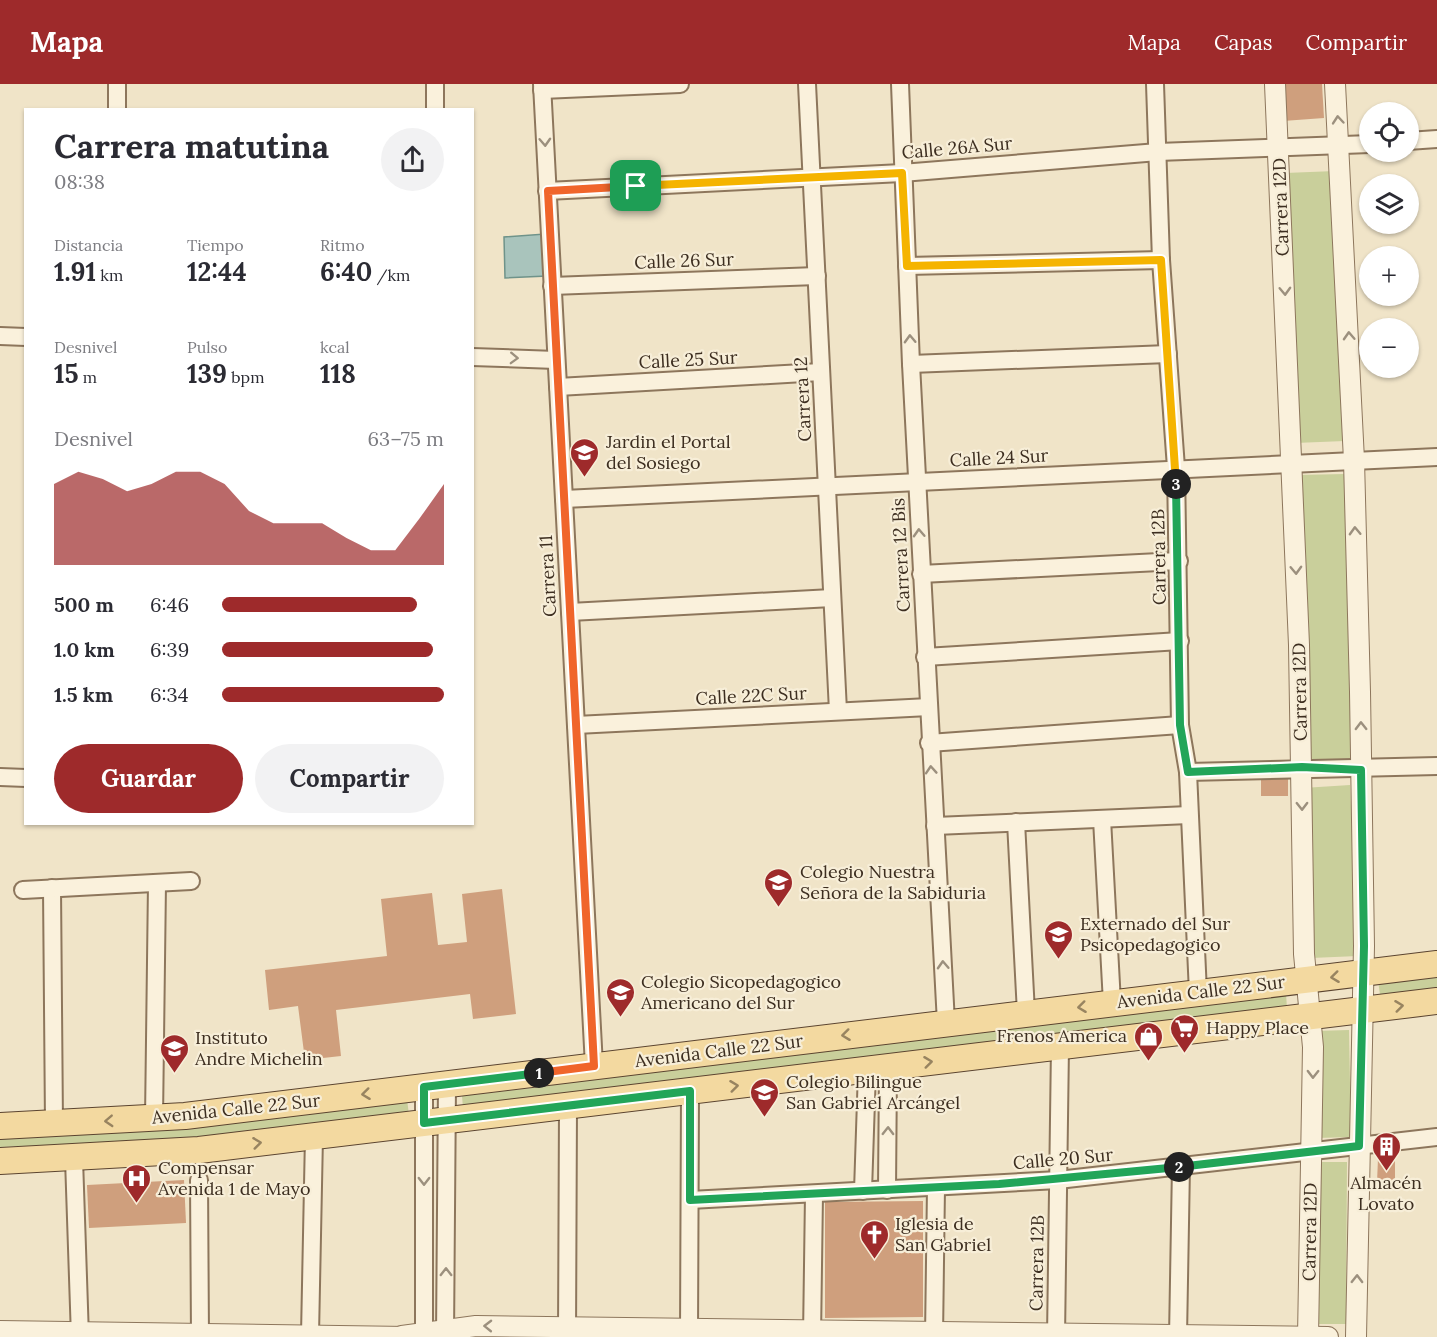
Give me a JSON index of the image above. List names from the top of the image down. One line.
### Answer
{"streets":{"main road":["Avenida Calle 22 Sur"],"street":["Calle 26A Sur","Carrera 12D","Calle 26 Sur","Calle 25 Sur","Carrera 12","Calle 24 Sur","Carrera 12 Bis","Carrera 12B","Carrera 11","Calle 22C Sur","Calle 20 Sur"]},"crossings":[["Calle 26A Sur","Carrera 12D"],["Calle 26A Sur","Carrera 12"],["Calle 26A Sur","Carrera 12 Bis"],["Calle 26A Sur","Carrera 12B"],["Calle 26A Sur","Carrera 11"],["Carrera 12D","Calle 24 Sur"],["Carrera 12D","Avenida Calle 22 Sur"],["Carrera 12D","Calle 20 Sur"],["Calle 26 Sur","Carrera 12"],["Calle 26 Sur","Carrera 11"],["Calle 25 Sur","Carrera 12"],["Calle 25 Sur","Carrera 11"],["Carrera 12","Calle 24 Sur"],["Carrera 12","Calle 22C Sur"],["Calle 24 Sur","Carrera 12 Bis"],["Calle 24 Sur","Carrera 12B"],["Calle 24 Sur","Carrera 11"],["Carrera 12 Bis","Calle 22C Sur"],["Carrera 12 Bis","Avenida Calle 22 Sur"],["Carrera 12B","Avenida Calle 22 Sur"],["Carrera 12B","Calle 20 Sur"],["Carrera 11","Calle 22C Sur"],["Carrera 11","Avenida Calle 22 Sur"]],"places":{"school or university":["Jardin el Portal del Sosiego","Colegio Nuestra Señora de la Sabiduria","Externado del Sur Psicopedagogico","Colegio Sicopedagogico Americano del Sur","Instituto Andre Michelin","Colegio Bilingue San Gabriel Arcángel"],"supermarket":["Happy Place"],"shop":["Frenos America"],"building":["Almacén Lovato"],"hospital":["Compensar Avenida 1 de Mayo"],"church":["Iglesia de San Gabriel"]},"page":{"header":"Mapa","nav":["Mapa","Capas","Compartir"],"map_buttons":["+","−"],"heading":["Carrera matutina","08:38"],"stats":[["Distancia","1.91 km"],["Tiempo","12:44"],["Ritmo","6:40 /km"],["Desnivel","15 m"],["Pulso","139 bpm"],["kcal","118"]],"chart":["Desnivel","63–75 m"],"pins":["3","1","2"],"list":[{"name":"500 m","note":"6:46"},{"name":"1.0 km","note":"6:39"},{"name":"1.5 km","note":"6:34"}],"buttons":["Guardar","Compartir"]}}
